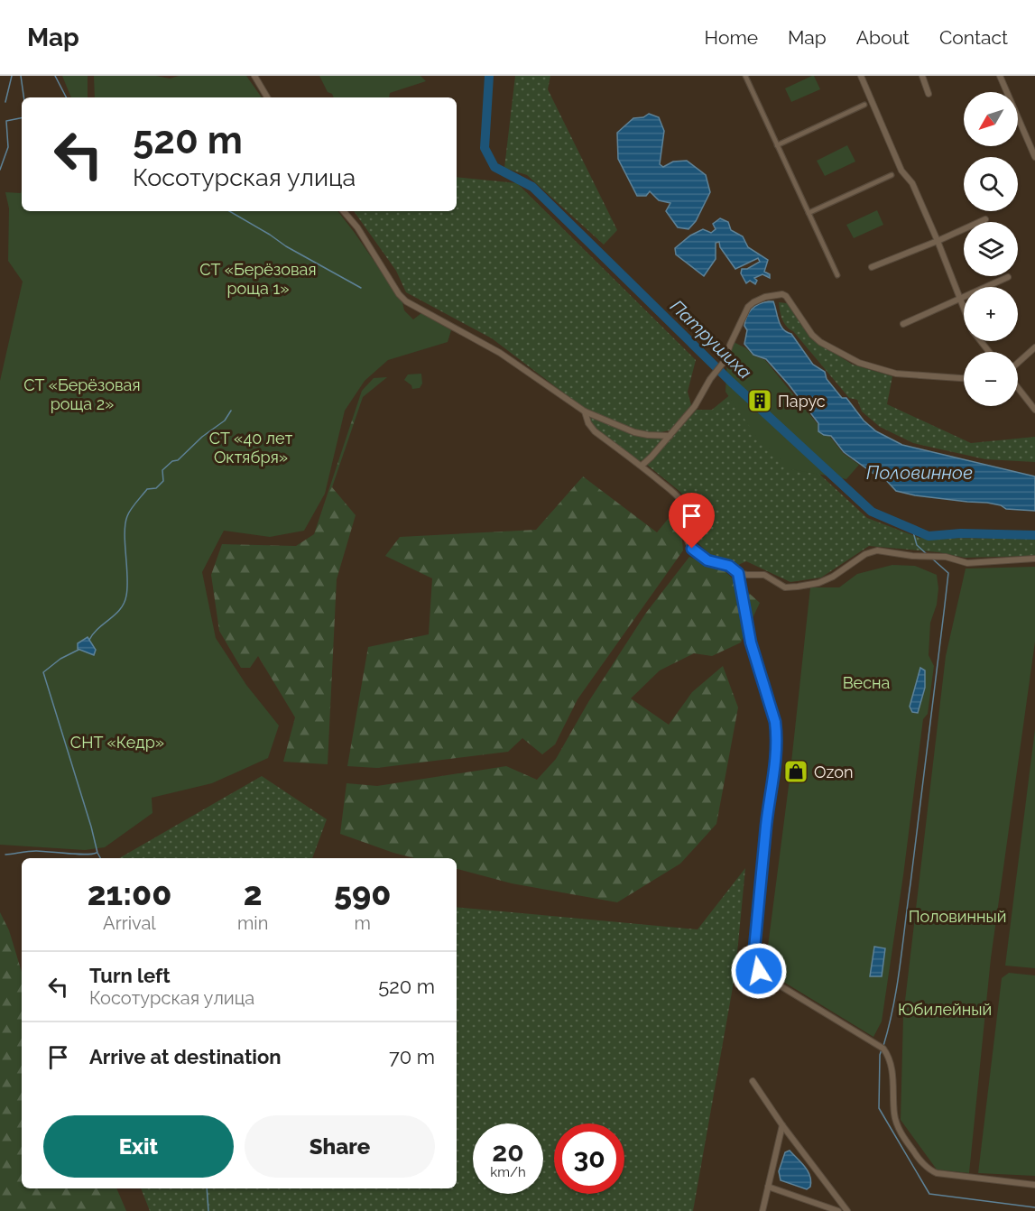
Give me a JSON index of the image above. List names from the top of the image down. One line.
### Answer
{"water":["Патрушиха","Половинное"],"parks":["СТ «Берёзовая роща 1»","СТ «Берёзовая роща 2»","СТ «40 лет Октября»","Весна","СНТ «Кедр»","Половинный","Юбилейный"],"places":{"building":["Парус"],"shop":["Ozon"]},"north":"bottom left","page":{"header":"Map","nav":["Home","Map","About","Contact"],"map_buttons":["+","−"],"turn":["520 m","Косотурская улица"],"eta":["21:00","Arrival","2","min","590","m"],"list":[{"name":"Turn left","note":"Косотурская улица","value":"520 m"},{"name":"Arrive at destination","value":"70 m"}],"buttons":["Exit","Share"],"speed":"20 km/h","limit":"30"}}
